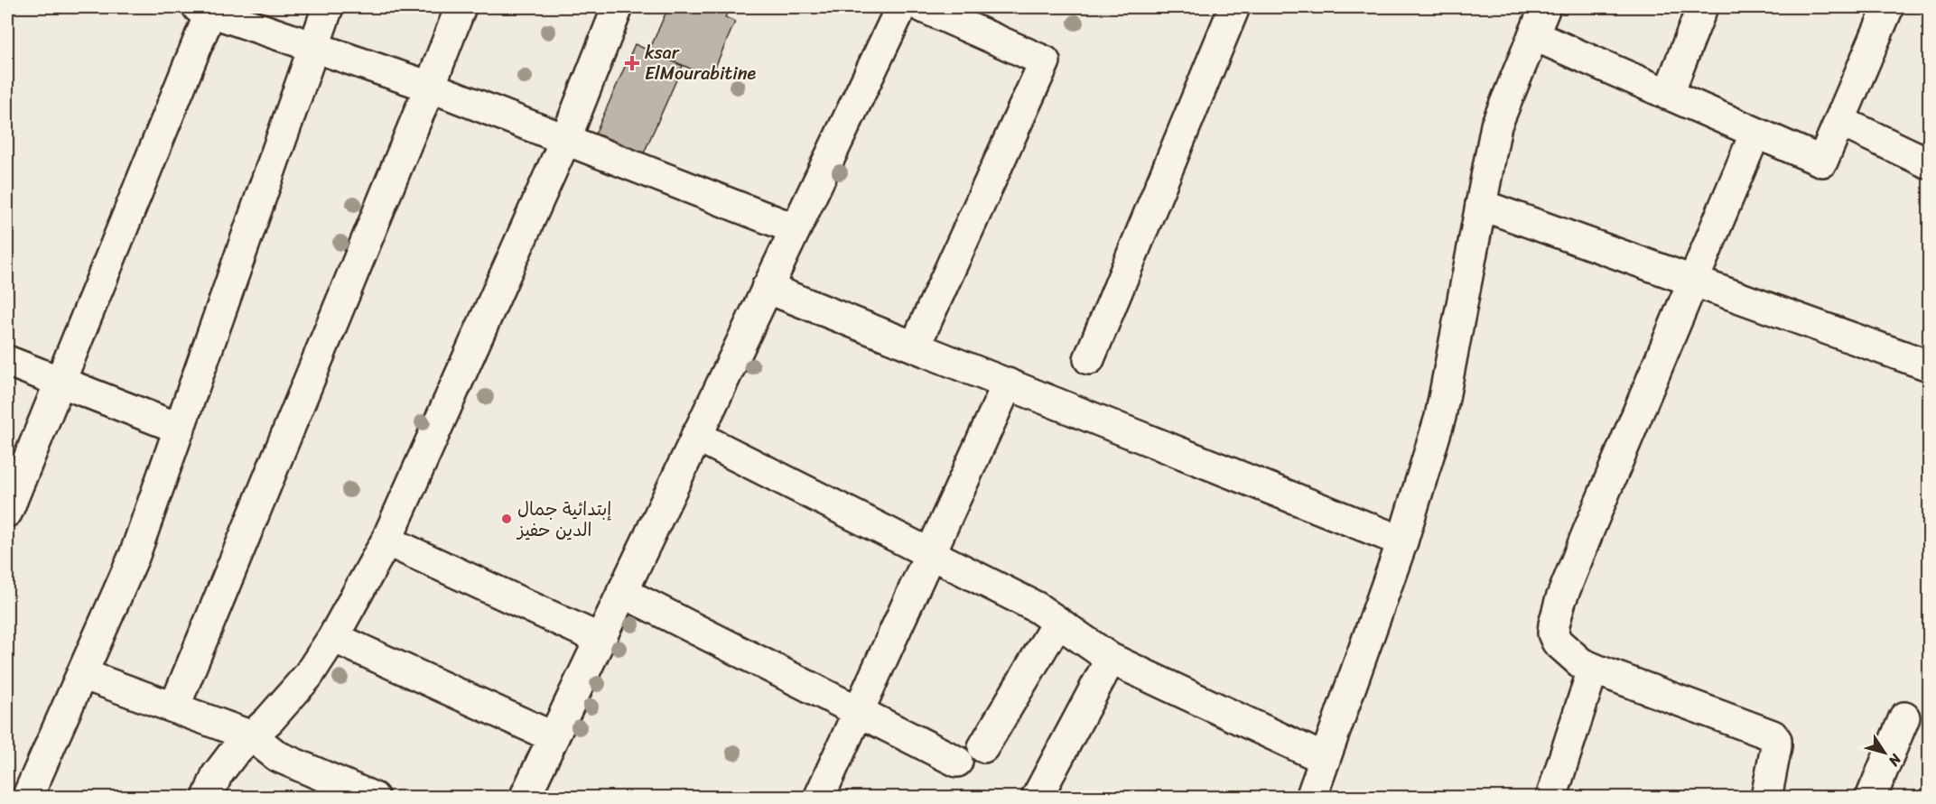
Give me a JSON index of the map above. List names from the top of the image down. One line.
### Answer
{"places":{"health":["ksar ElMourabitine"],"other":["إبتدائية جمال الدين حفيز"]},"north":"bottom right"}
